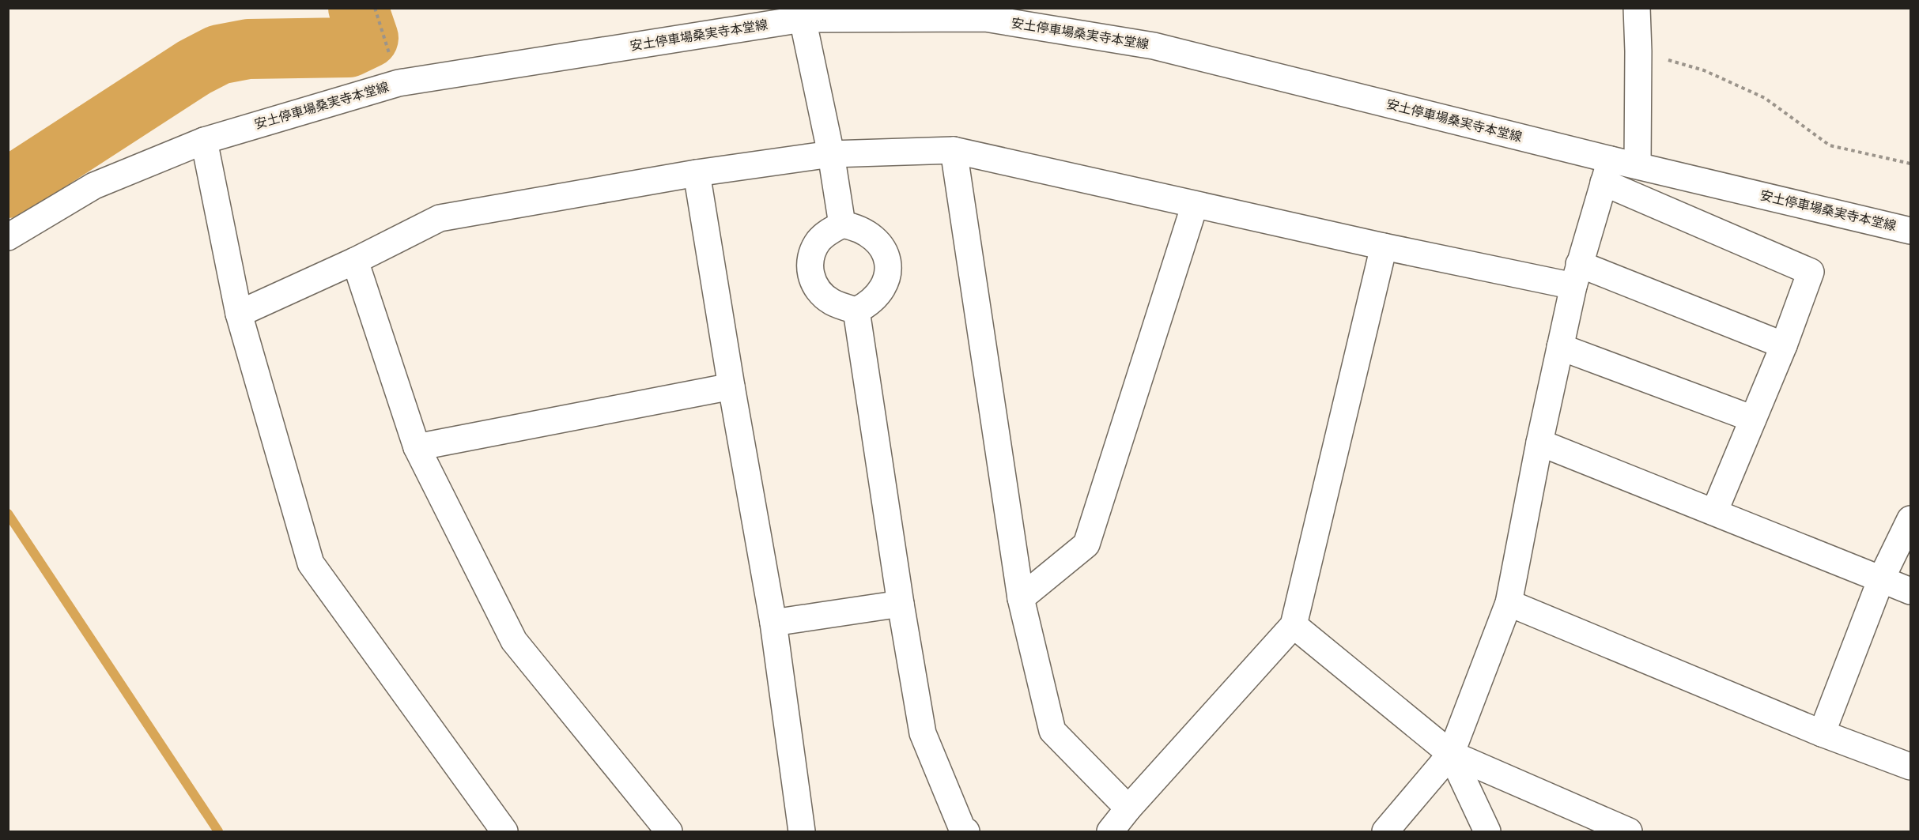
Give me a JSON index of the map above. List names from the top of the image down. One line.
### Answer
{"streets":{"street":["安土停車場桑実寺本堂線"]}}
